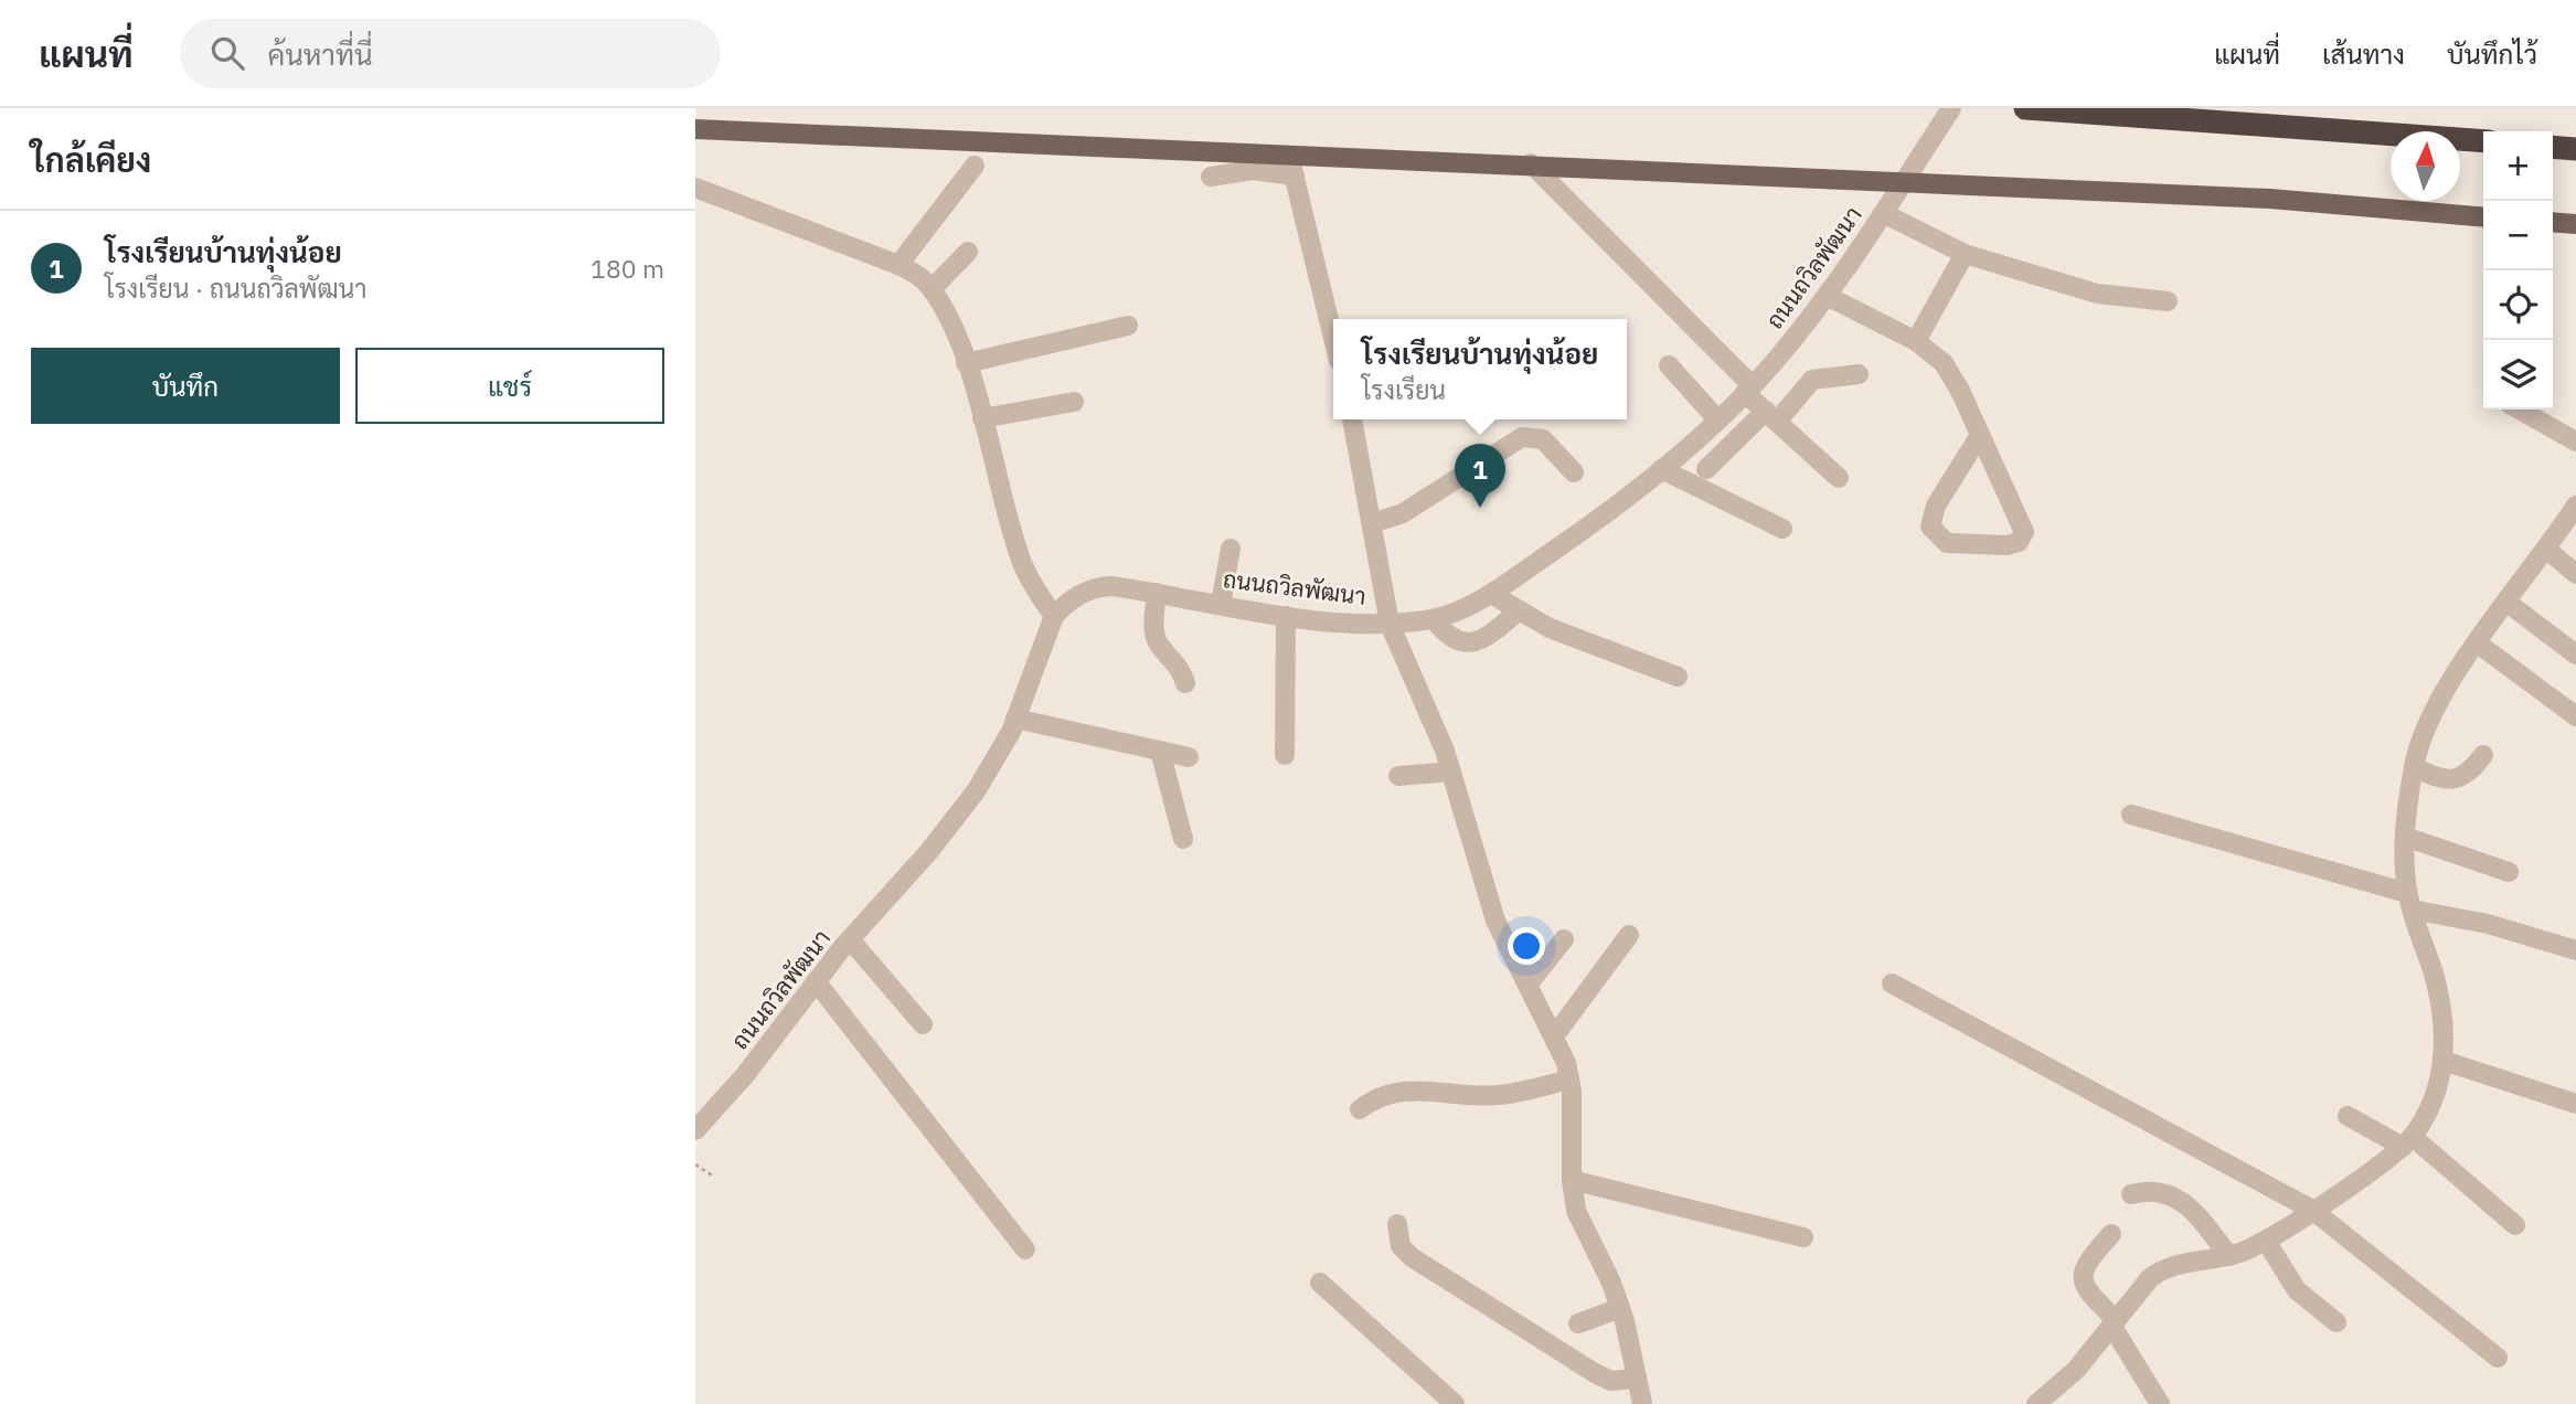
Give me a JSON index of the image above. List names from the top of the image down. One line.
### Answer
{"streets":{"street":["ถนนถวิลพัฒนา"]},"north":"top","page":{"header":"แผนที่","search":"ค้นหาที่นี่","nav":["แผนที่","เส้นทาง","บันทึกไว้"],"heading":"ใกล้เคียง","map_buttons":["+","−"],"list":[{"mark":"1","name":"โรงเรียนบ้านทุ่งน้อย","note":"โรงเรียน · ถนนถวิลพัฒนา","value":"180 m"}],"popup":["โรงเรียนบ้านทุ่งน้อย","โรงเรียน"],"buttons":["บันทึก","แชร์"],"pins":"1"}}
